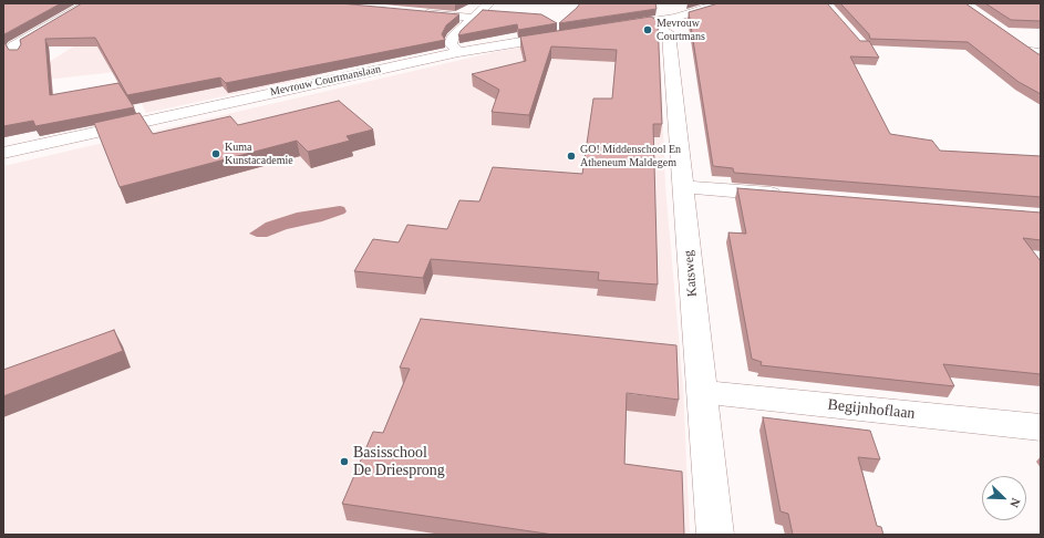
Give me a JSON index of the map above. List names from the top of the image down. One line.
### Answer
{"streets":{"street":["Mevrouw Courtmanslaan","Katsweg","Begijnhoflaan"]},"crossings":[["Katsweg","Begijnhoflaan"]],"places":["Mevrouw Courtmans","Kuma Kunstacademie","GO! Middenschool En Atheneum Maldegem","Basisschool De Driesprong"],"north":"bottom right"}
